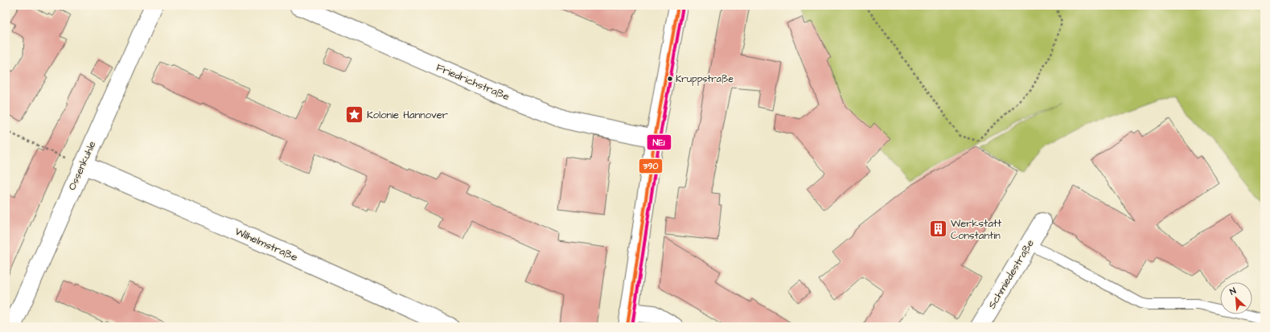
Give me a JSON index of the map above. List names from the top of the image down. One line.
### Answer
{"streets":{"street":["Friedrichstraße","Ossenkuhle","Wilhelmstraße","Schmiedestraße"]},"crossings":[["Ossenkuhle","Wilhelmstraße"]],"places":{"other":["Kruppstraße"],"place":["Kolonie Hannover"],"building":["Werkstatt Constantin"]},"lines":["transit line 390","transit line NE1"],"north":"top left"}
